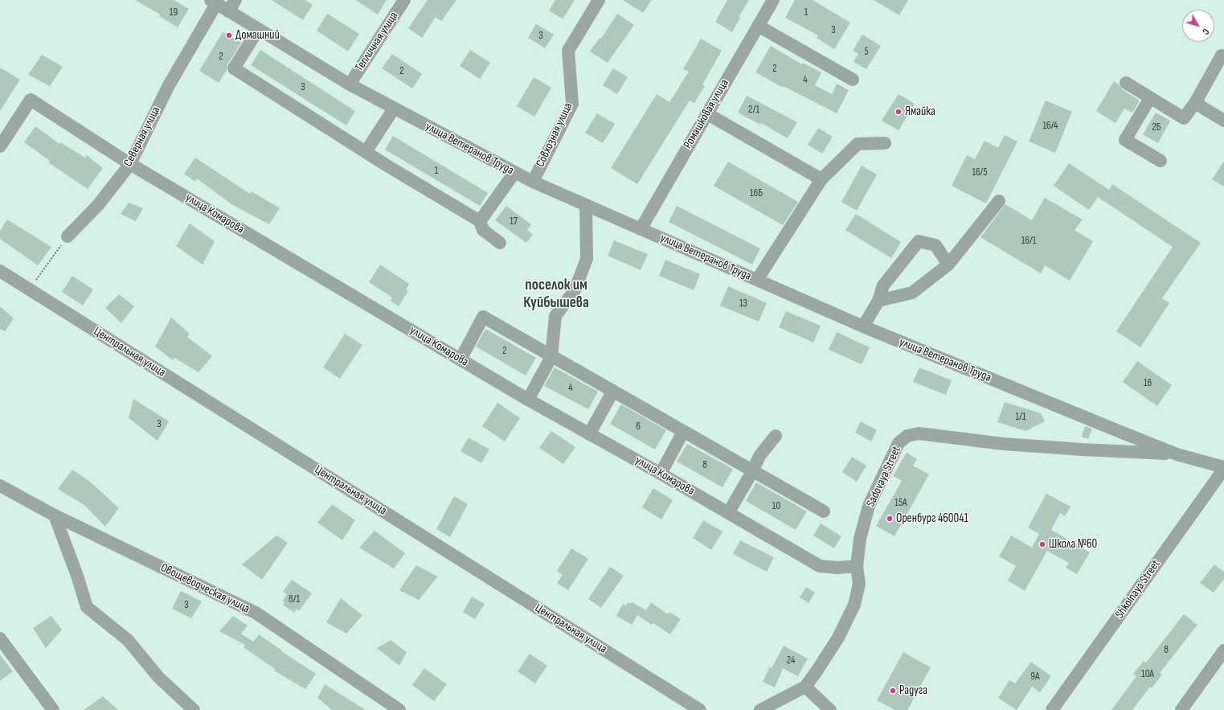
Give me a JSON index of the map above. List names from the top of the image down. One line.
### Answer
{"streets":{"street":["Тепличная улица","Ромашковая улица","Совхозная улица","Северная улица","улица Ветеранов Труда","улица Комарова","Центральная улица","Sadovaya Street","Овощеводческая улица","Shkolnaya Street"]},"crossings":[["Тепличная улица","улица Ветеранов Труда"],["Ромашковая улица","улица Ветеранов Труда"],["Совхозная улица","улица Ветеранов Труда"],["Северная улица","улица Ветеранов Труда"],["Северная улица","улица Комарова"],["улица Ветеранов Труда","Sadovaya Street"],["улица Ветеранов Труда","Shkolnaya Street"],["улица Комарова","Sadovaya Street"]],"districts":["поселок им Куйбышева"],"places":["Домашний","Ямайка","Оренбург 460041","Школа №60","Радуга"],"house_numbers":["19","1","3","3","5","2","2","2","4","3","2/1","16/4","2Б","1","16/5","16Б","17","16/1","13","2","16","4","1/1","3","6","8","15А","10","8/1","3","8","24","10А","9А"],"north":"bottom right"}
